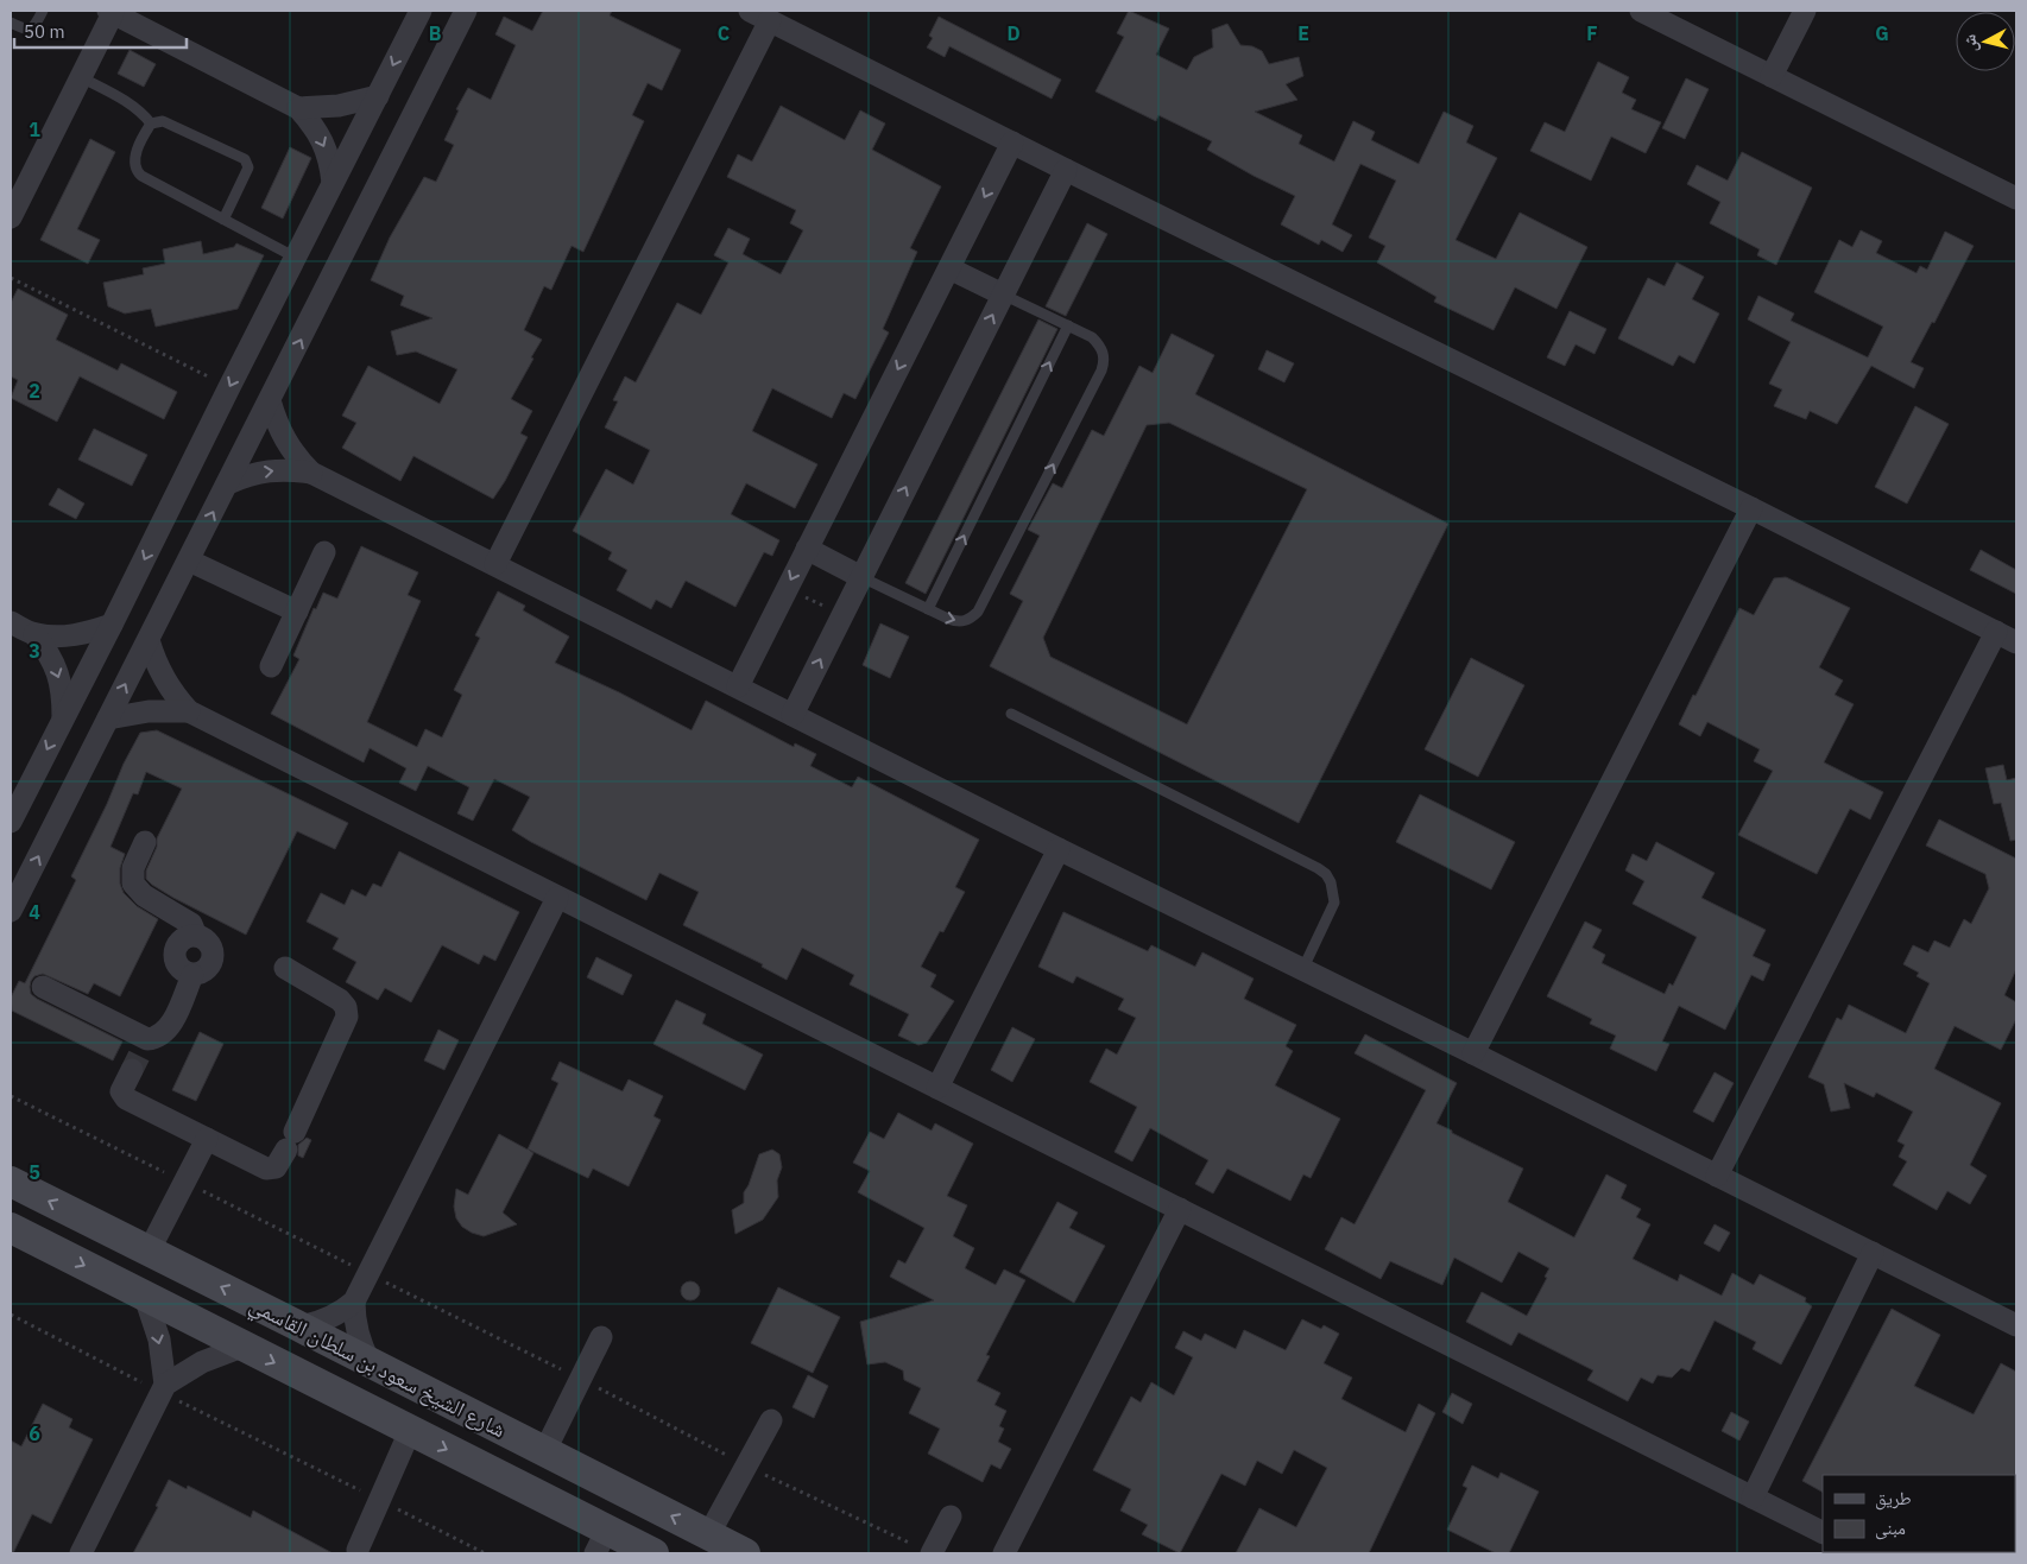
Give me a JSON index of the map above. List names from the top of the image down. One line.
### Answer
{"streets":{"main road":["شارع الشيخ سعود بن سلطان القاسمي"]},"legend":["طريق","مبنى"],"scale_bar":"50 m","north":"left","grid":{"columns":["B","C","D","E","F","G"],"rows":["1","2","3","4","5","6"]}}
